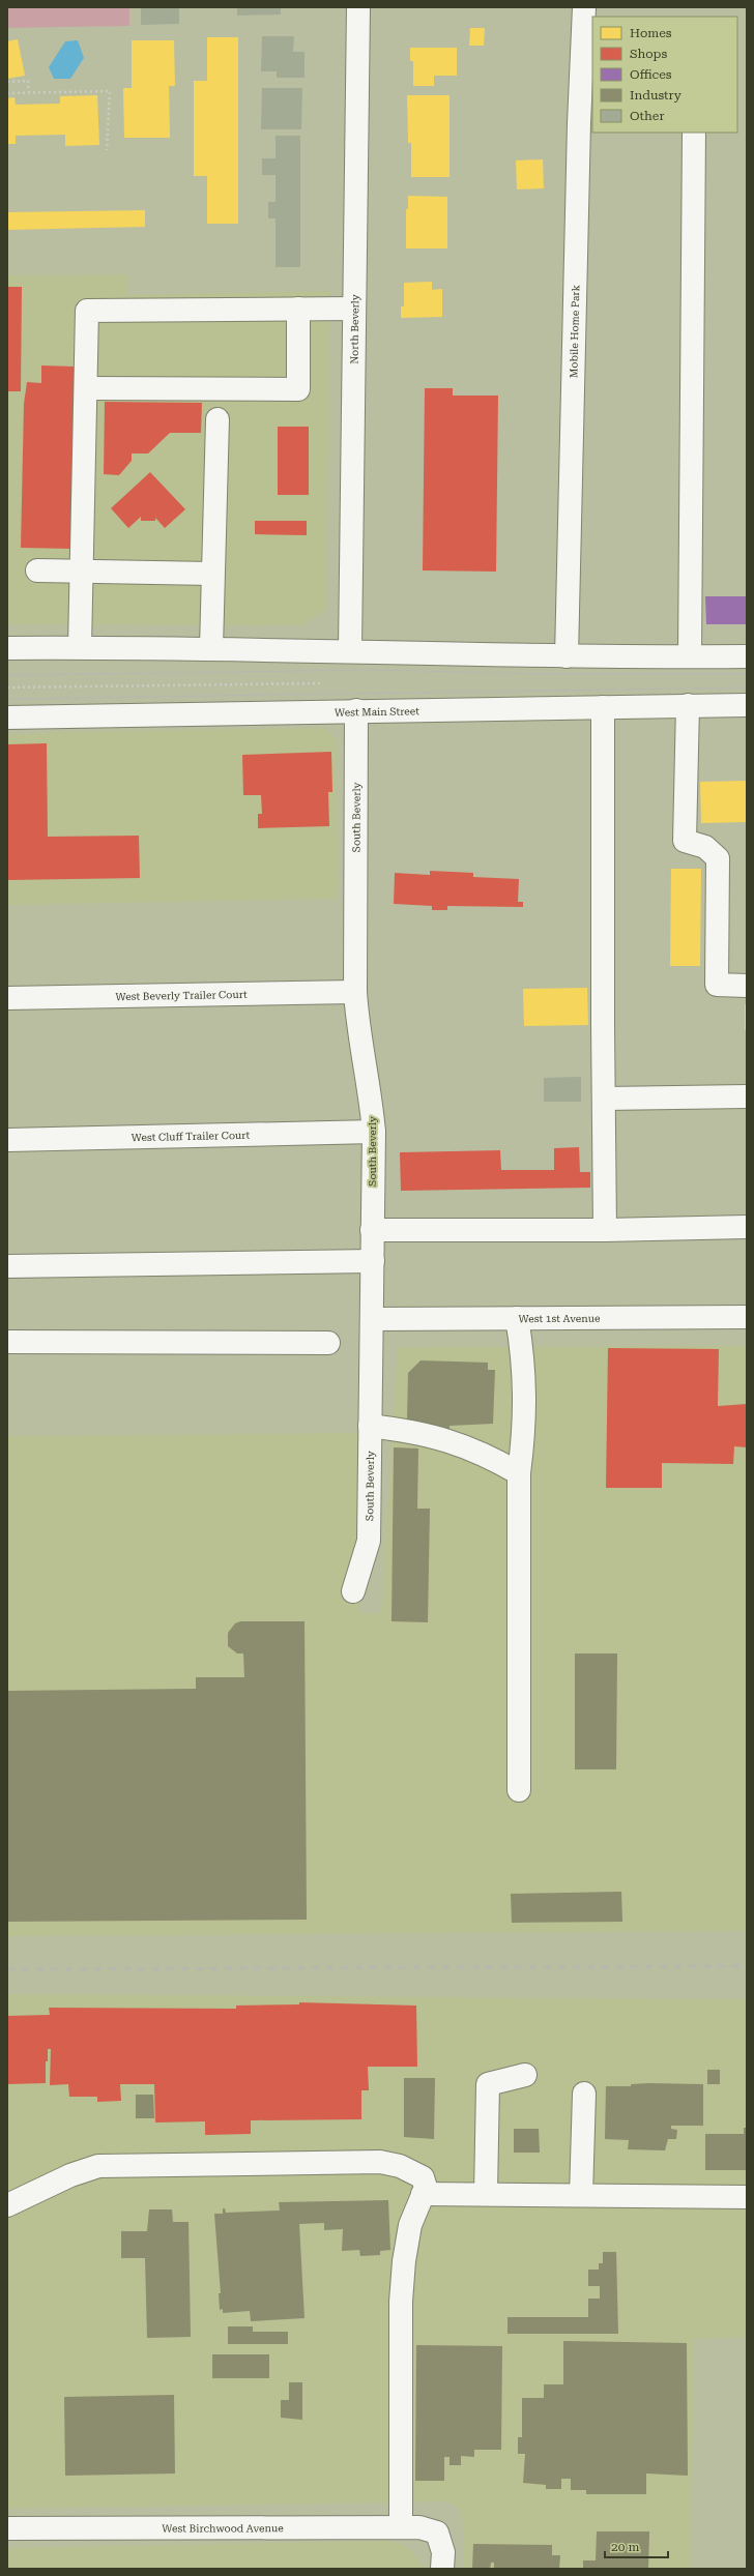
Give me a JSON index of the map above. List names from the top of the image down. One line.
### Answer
{"streets":{"street":["North Beverly","Mobile Home Park","West Main Street","South Beverly","West Beverly Trailer Court","West Cluff Trailer Court","West 1st Avenue","West Birchwood Avenue"]},"crossings":[["West Main Street","South Beverly"],["South Beverly","West Beverly Trailer Court"],["South Beverly","West Cluff Trailer Court"],["South Beverly","West 1st Avenue"]],"legend":["Homes","Shops","Offices","Industry","Other"],"scale_bar":"20 m"}
